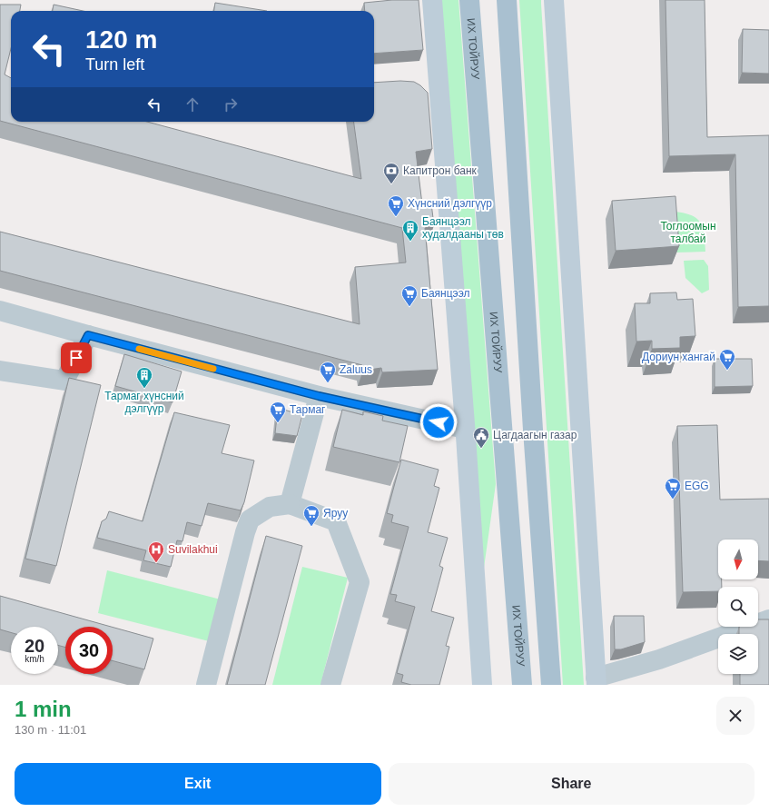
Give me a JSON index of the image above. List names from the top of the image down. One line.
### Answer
{"streets":{"main road":["ИХ ТОЙРУУ"]},"parks":["Тоглоомын талбай"],"places":{"bank":["Капитрон банк"],"supermarket":["Хүнсний дэлгүүр","Баянцээл","Дориун хангай","Zaluus","Тармаг","EGG","Яруу"],"building":["Баянцээл худалдааны төв","Тармаг хүнсний дэлгүүр"],"public building":["Цагдаагын газар"],"hospital":["Suvilakhui"]},"north":"bottom","page":{"turn":["120 m","Turn left"],"speed":"20 km/h","limit":"30","heading":["1 min","130 m · 11:01"],"buttons":["Exit","Share"]}}
